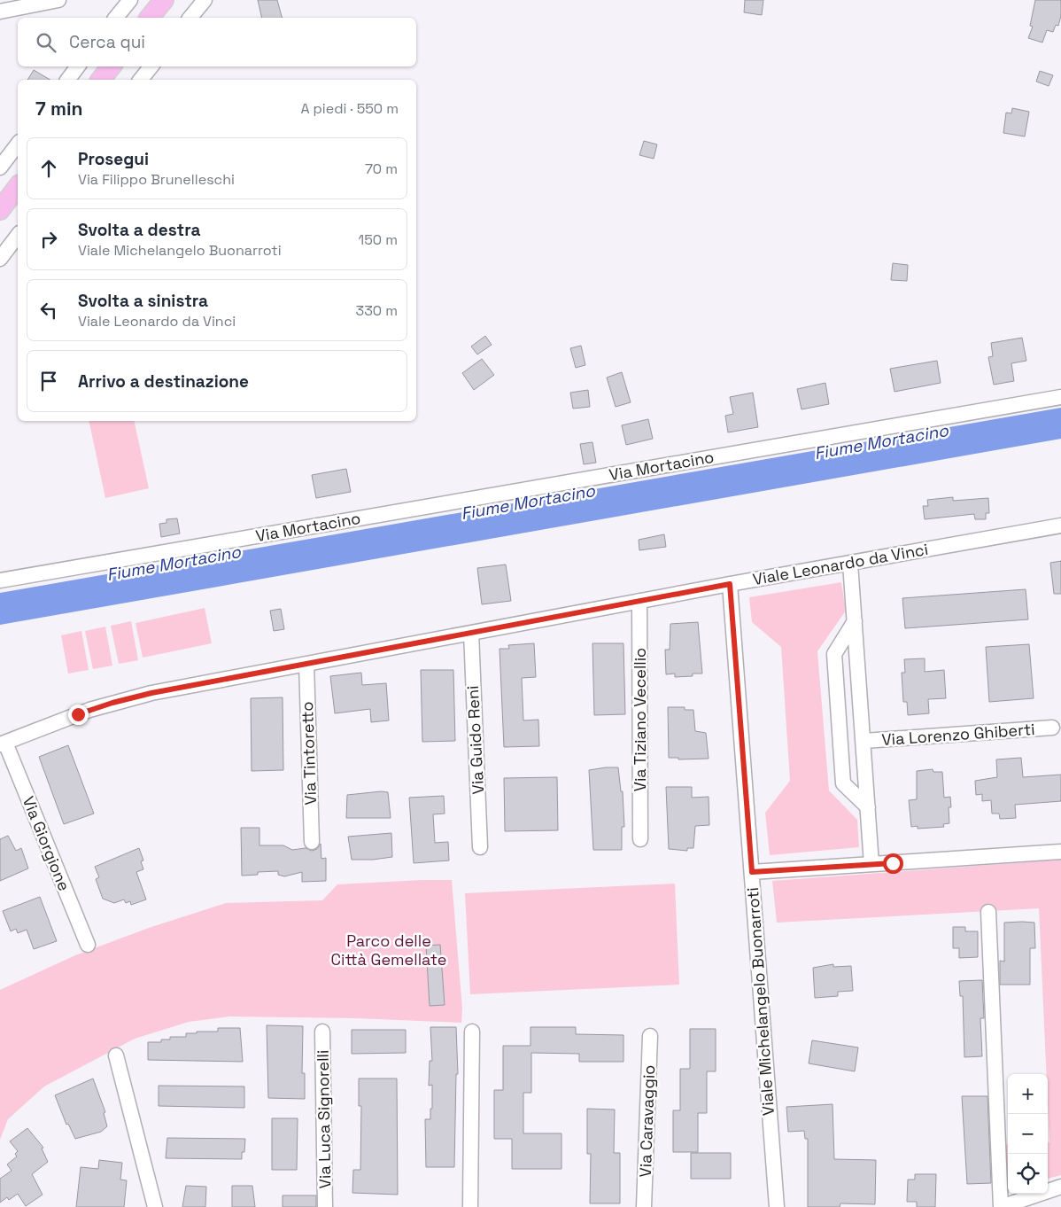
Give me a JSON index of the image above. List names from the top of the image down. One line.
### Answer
{"streets":{"street":["Via Mortacino","Viale Leonardo da Vinci","Via Tiziano Vecellio","Via Lorenzo Ghiberti","Via Guido Reni","Via Tintoretto","Via Giorgione","Viale Michelangelo Buonarroti","Via Luca Signorelli","Via Caravaggio"]},"crossings":[["Viale Leonardo da Vinci","Via Tiziano Vecellio"],["Viale Leonardo da Vinci","Via Lorenzo Ghiberti"],["Viale Leonardo da Vinci","Via Guido Reni"],["Viale Leonardo da Vinci","Via Tintoretto"],["Viale Leonardo da Vinci","Via Giorgione"],["Viale Leonardo da Vinci","Viale Michelangelo Buonarroti"]],"water":["Fiume Mortacino"],"parks":["Parco delle Città Gemellate"],"page":{"search":"Cerca qui","heading":["7 min","A piedi · 550 m"],"list":[["Prosegui","Via Filippo Brunelleschi","70 m"],["Svolta a destra","Viale Michelangelo Buonarroti","150 m"],["Svolta a sinistra","Viale Leonardo da Vinci","330 m"],"Arrivo a destinazione"],"map_buttons":["+","−"]}}
